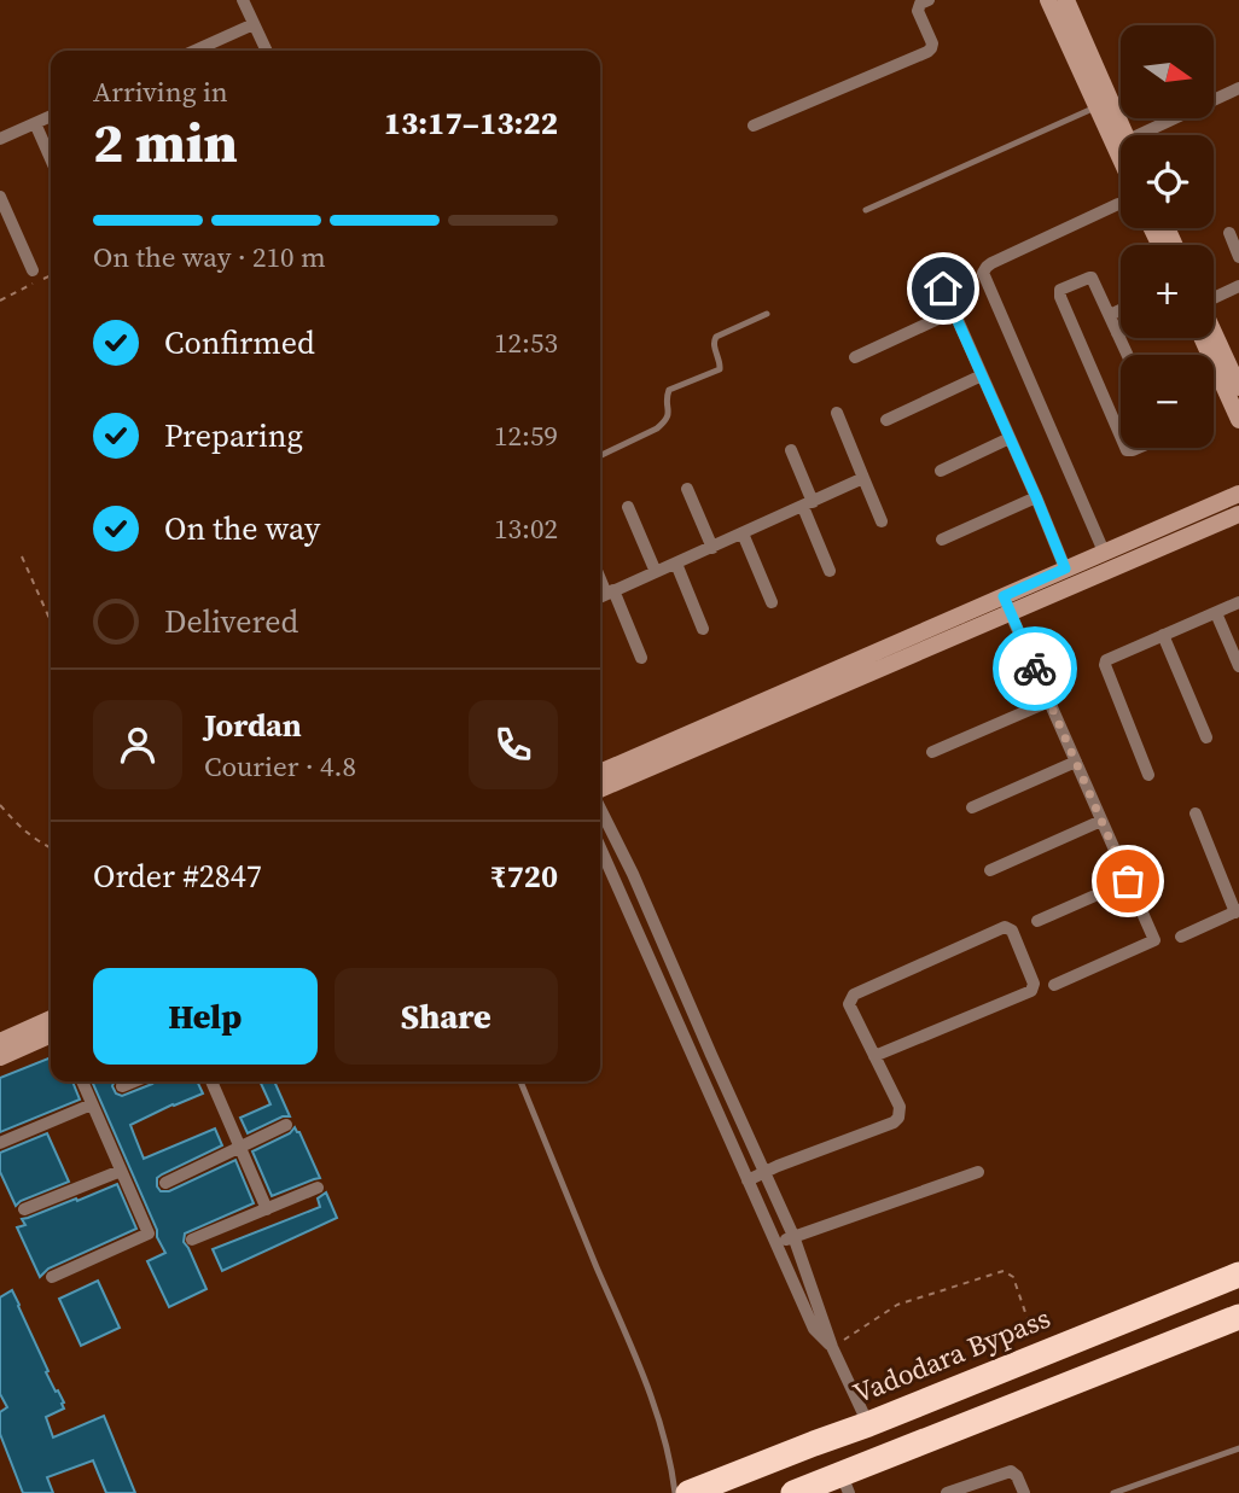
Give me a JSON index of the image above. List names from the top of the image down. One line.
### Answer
{"streets":{"highway":["Vadodara Bypass"]},"north":"right","page":{"map_buttons":["+","−"],"heading":["2 min","Arriving in","13:17–13:22"],"panel":["Jordan","Courier · 4.8","Order #2847","₹720"],"bar":"On the way · 210 m","list":[["Confirmed","12:53"],["Preparing","12:59"],["On the way","13:02"],"Delivered"],"buttons":["Help","Share"]}}
